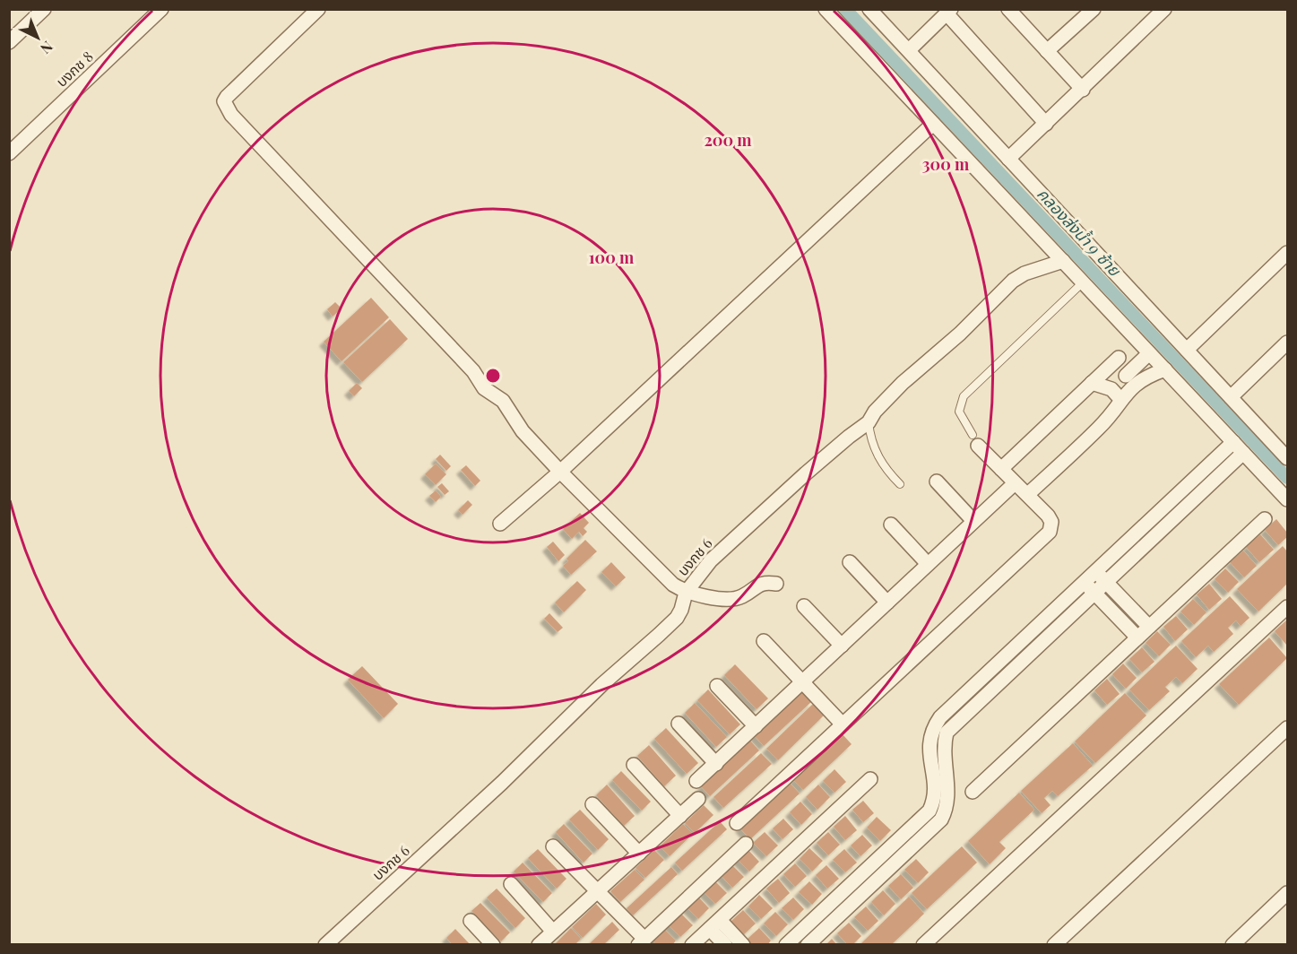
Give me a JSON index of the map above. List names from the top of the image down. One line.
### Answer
{"streets":{"street":["บงกช 8","บงกช 6"]},"water":["คลองส่งน้ำ 9 ซ้าย"],"north":"bottom right","rings":["200 m","300 m","100 m"]}
